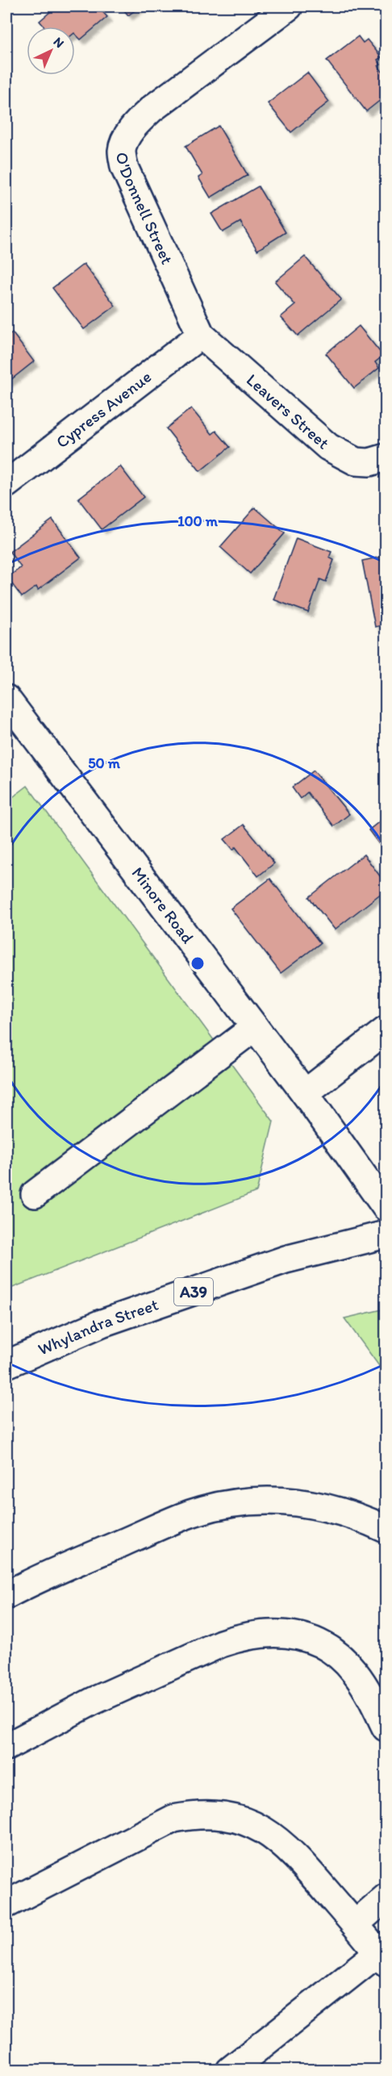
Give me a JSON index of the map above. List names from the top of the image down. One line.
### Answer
{"streets":{"main road":["O'Donnell Street","Cypress Avenue","Leavers Street","Minore Road","A39","Whylandra Street"]},"crossings":[["O'Donnell Street","Cypress Avenue"],["O'Donnell Street","Leavers Street"],["Cypress Avenue","Leavers Street"]],"north":"top right","rings":["100 m","50 m"]}
